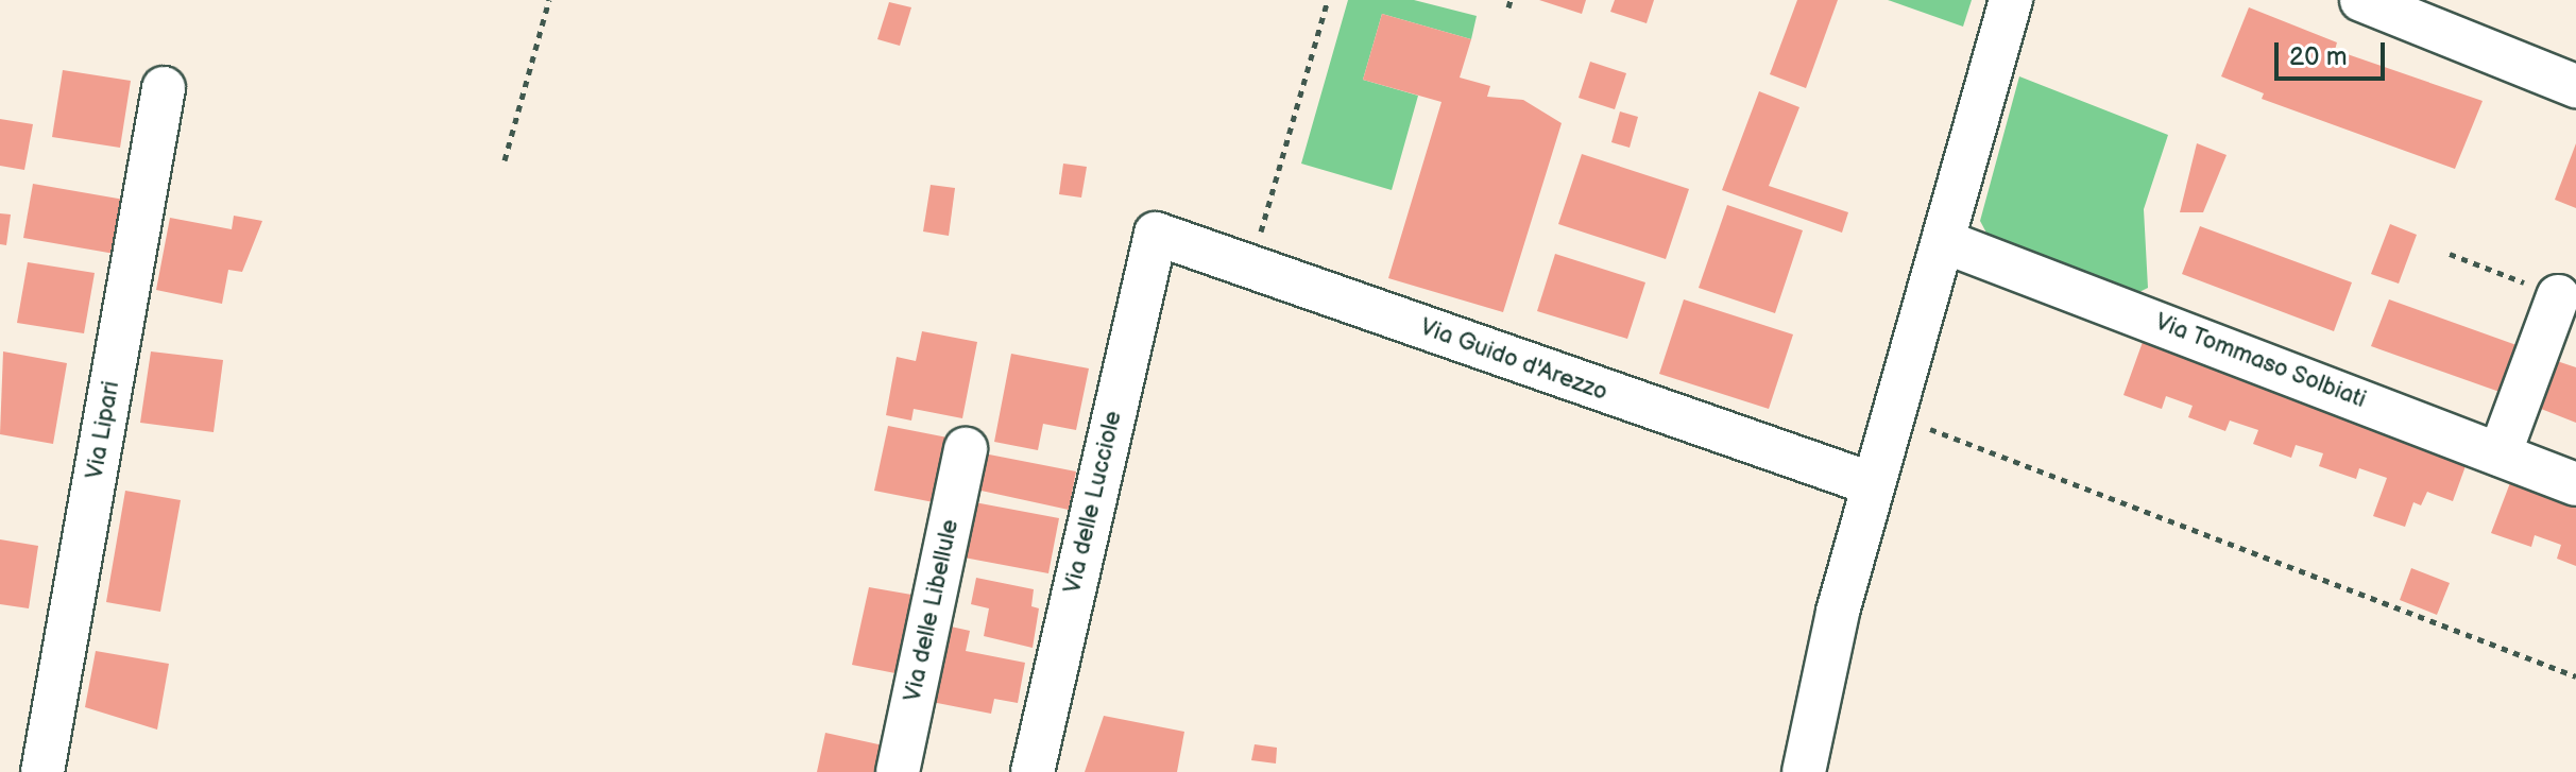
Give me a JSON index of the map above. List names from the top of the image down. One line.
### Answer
{"streets":{"street":["Via Guido d'Arezzo","Via Tommaso Solbiati","Via Lipari","Via delle Lucciole","Via delle Libellule"]},"crossings":[["Via Guido d'Arezzo","Via delle Lucciole"]],"scale_bar":"20 m"}
